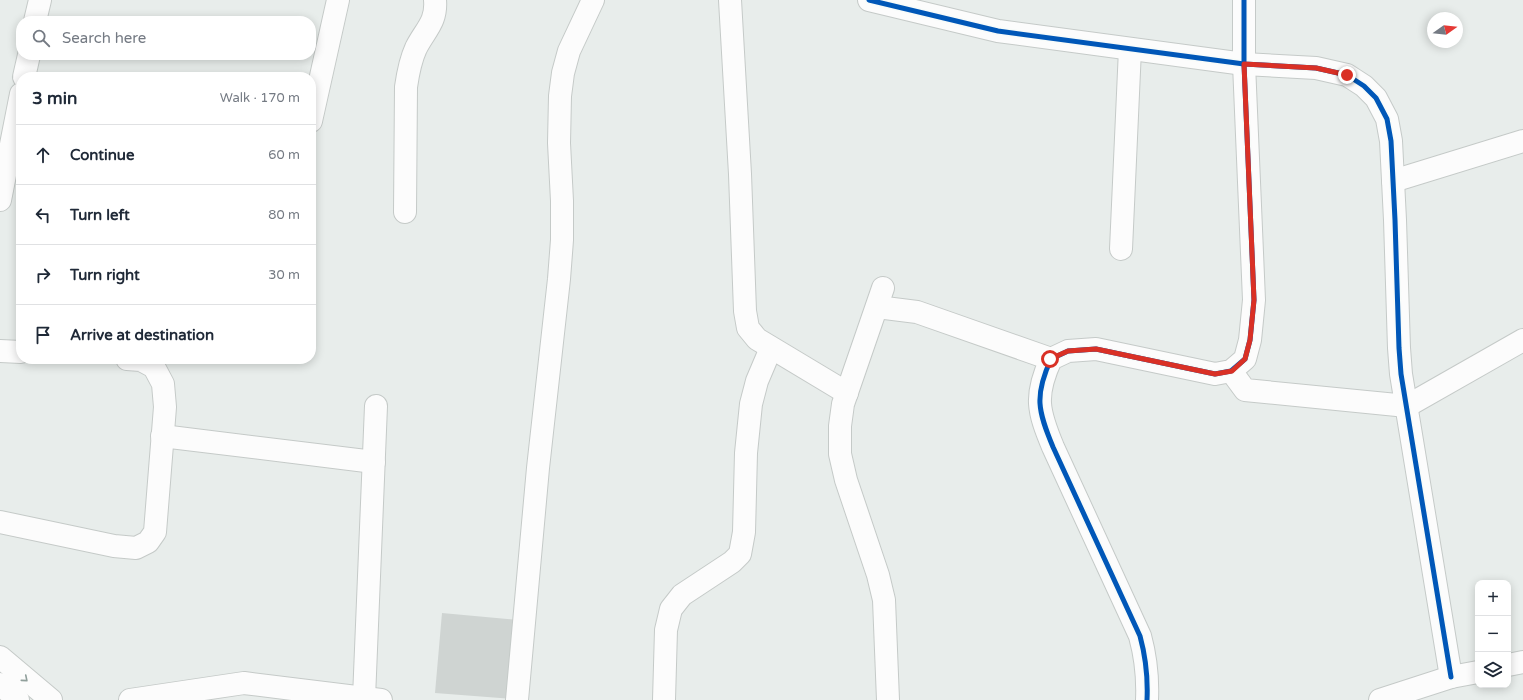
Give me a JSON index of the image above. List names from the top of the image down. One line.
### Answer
{"north":"right","page":{"search":"Search here","heading":["3 min","Walk · 170 m"],"list":[["Continue","60 m"],["Turn left","80 m"],["Turn right","30 m"],"Arrive at destination"],"map_buttons":["+","−"]}}
